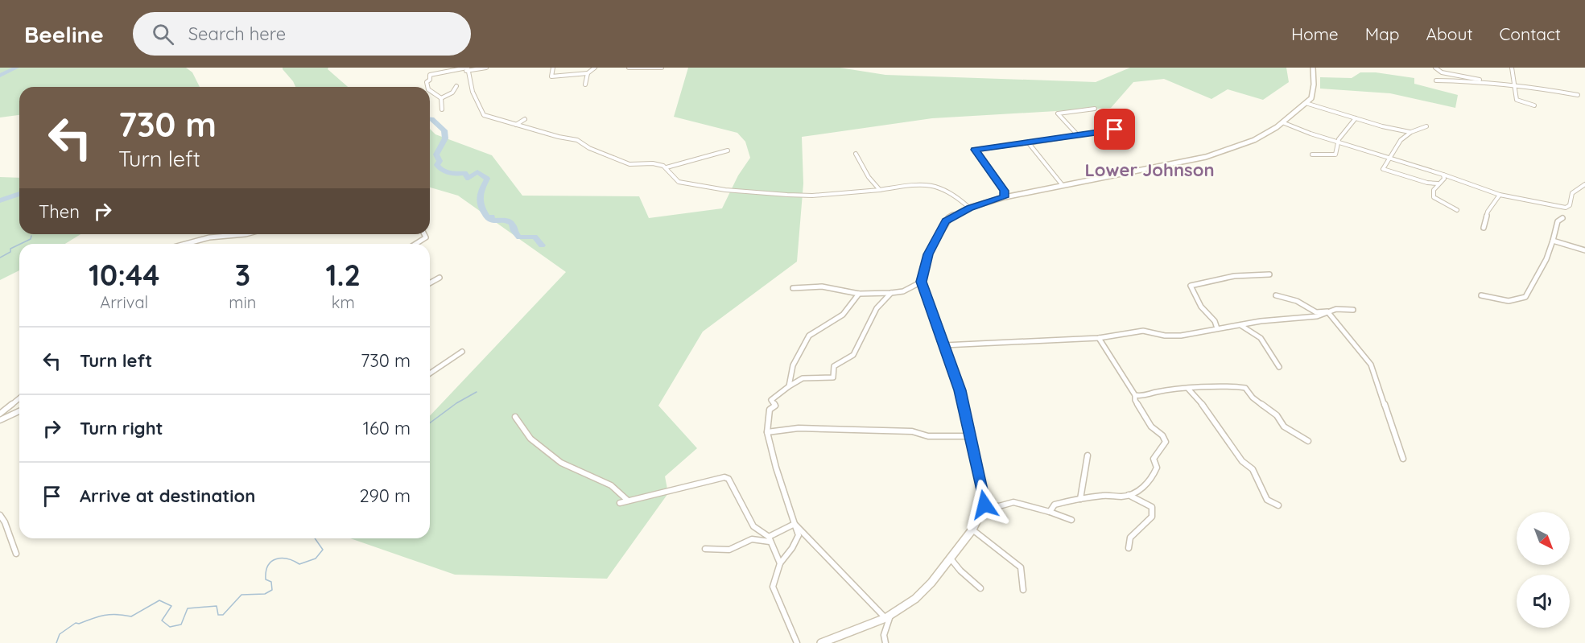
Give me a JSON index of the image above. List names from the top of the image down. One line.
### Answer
{"districts":["Lower Johnson"],"north":"bottom right","page":{"header":"Beeline","search":"Search here","nav":["Home","Map","About","Contact"],"turn":["730 m","Turn left"],"then":"Then","eta":["10:44","Arrival","3","min","1.2","km"],"list":[{"name":"Turn left","value":"730 m"},{"name":"Turn right","value":"160 m"},{"name":"Arrive at destination","value":"290 m"}]}}
